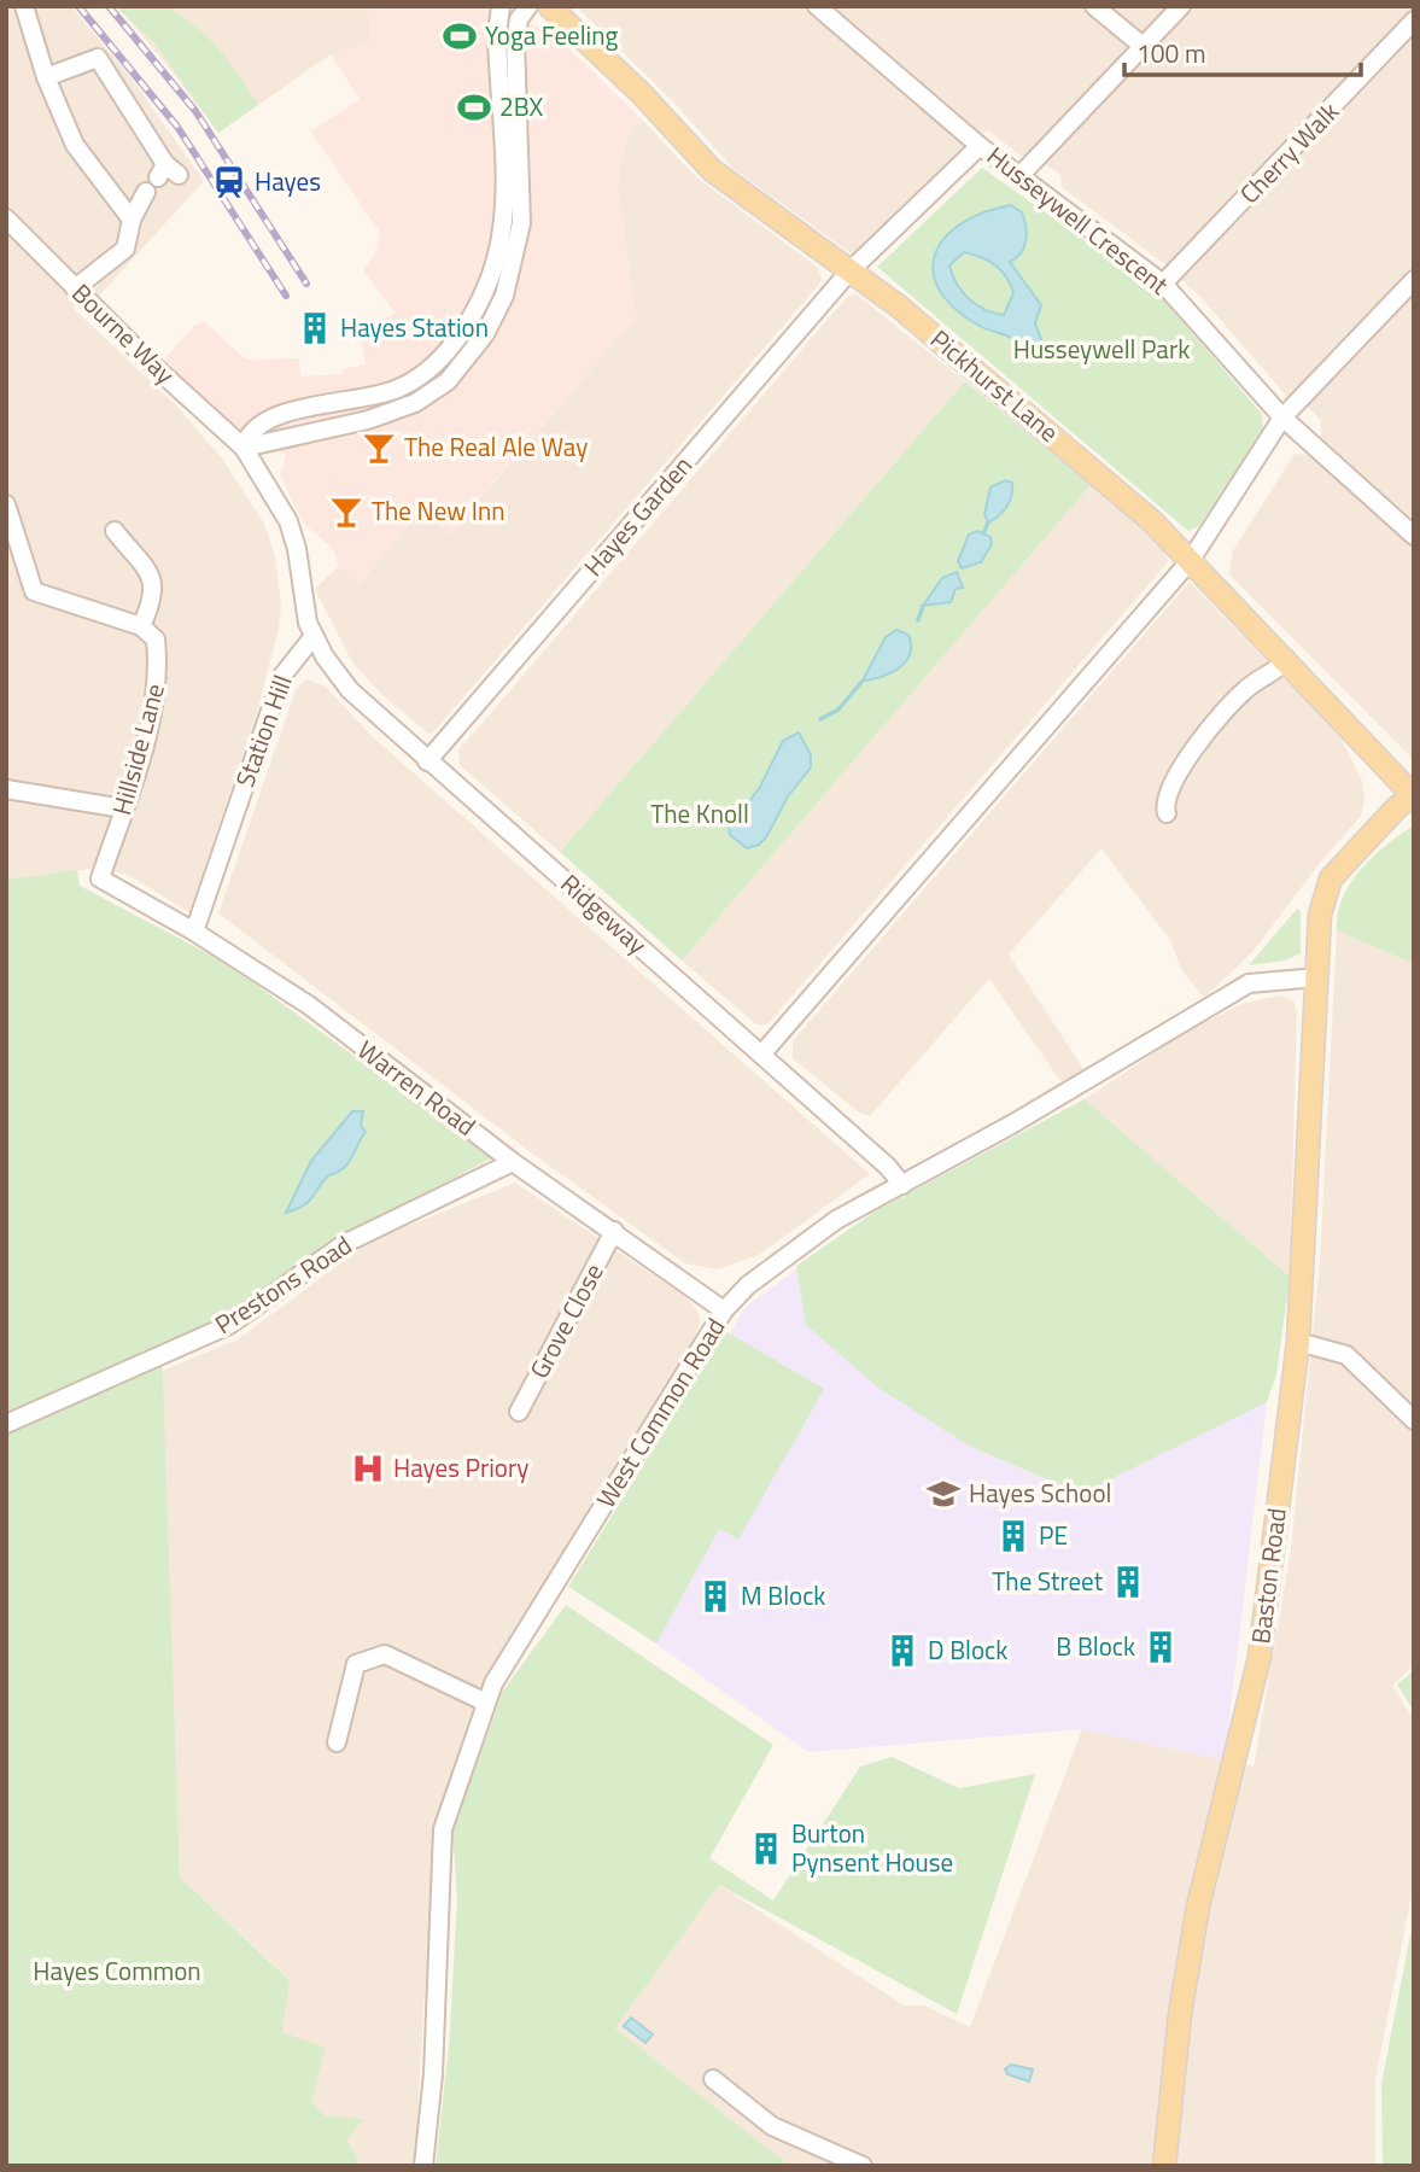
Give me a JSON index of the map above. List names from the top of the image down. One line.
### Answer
{"streets":{"main road":["Pickhurst Lane","Baston Road"],"street":["Cherry Walk","Husseywell Crescent","Bourne Way","Hayes Garden","Station Hill","Hillside Lane","Ridgeway","Warren Road","Prestons Road","Grove Close","West Common Road"]},"crossings":[["Cherry Walk","Husseywell Crescent"],["Husseywell Crescent","Pickhurst Lane"],["Husseywell Crescent","Hayes Garden"],["Pickhurst Lane","Hayes Garden"],["Pickhurst Lane","Baston Road"],["Hayes Garden","Ridgeway"],["Station Hill","Ridgeway"],["Station Hill","Warren Road"],["Hillside Lane","Warren Road"],["Ridgeway","West Common Road"],["Warren Road","Prestons Road"],["Warren Road","Grove Close"],["Warren Road","West Common Road"],["West Common Road","Baston Road"]],"parks":["Husseywell Park","The Knoll","Hayes Common"],"places":{"sports":["Yoga Feeling","2BX"],"station":["Hayes"],"building":["Hayes Station","PE","The Street","M Block","B Block","D Block","Burton Pynsent House"],"bar":["The Real Ale Way","The New Inn"],"hospital":["Hayes Priory"],"school or university":["Hayes School"]},"scale_bar":"100 m"}
